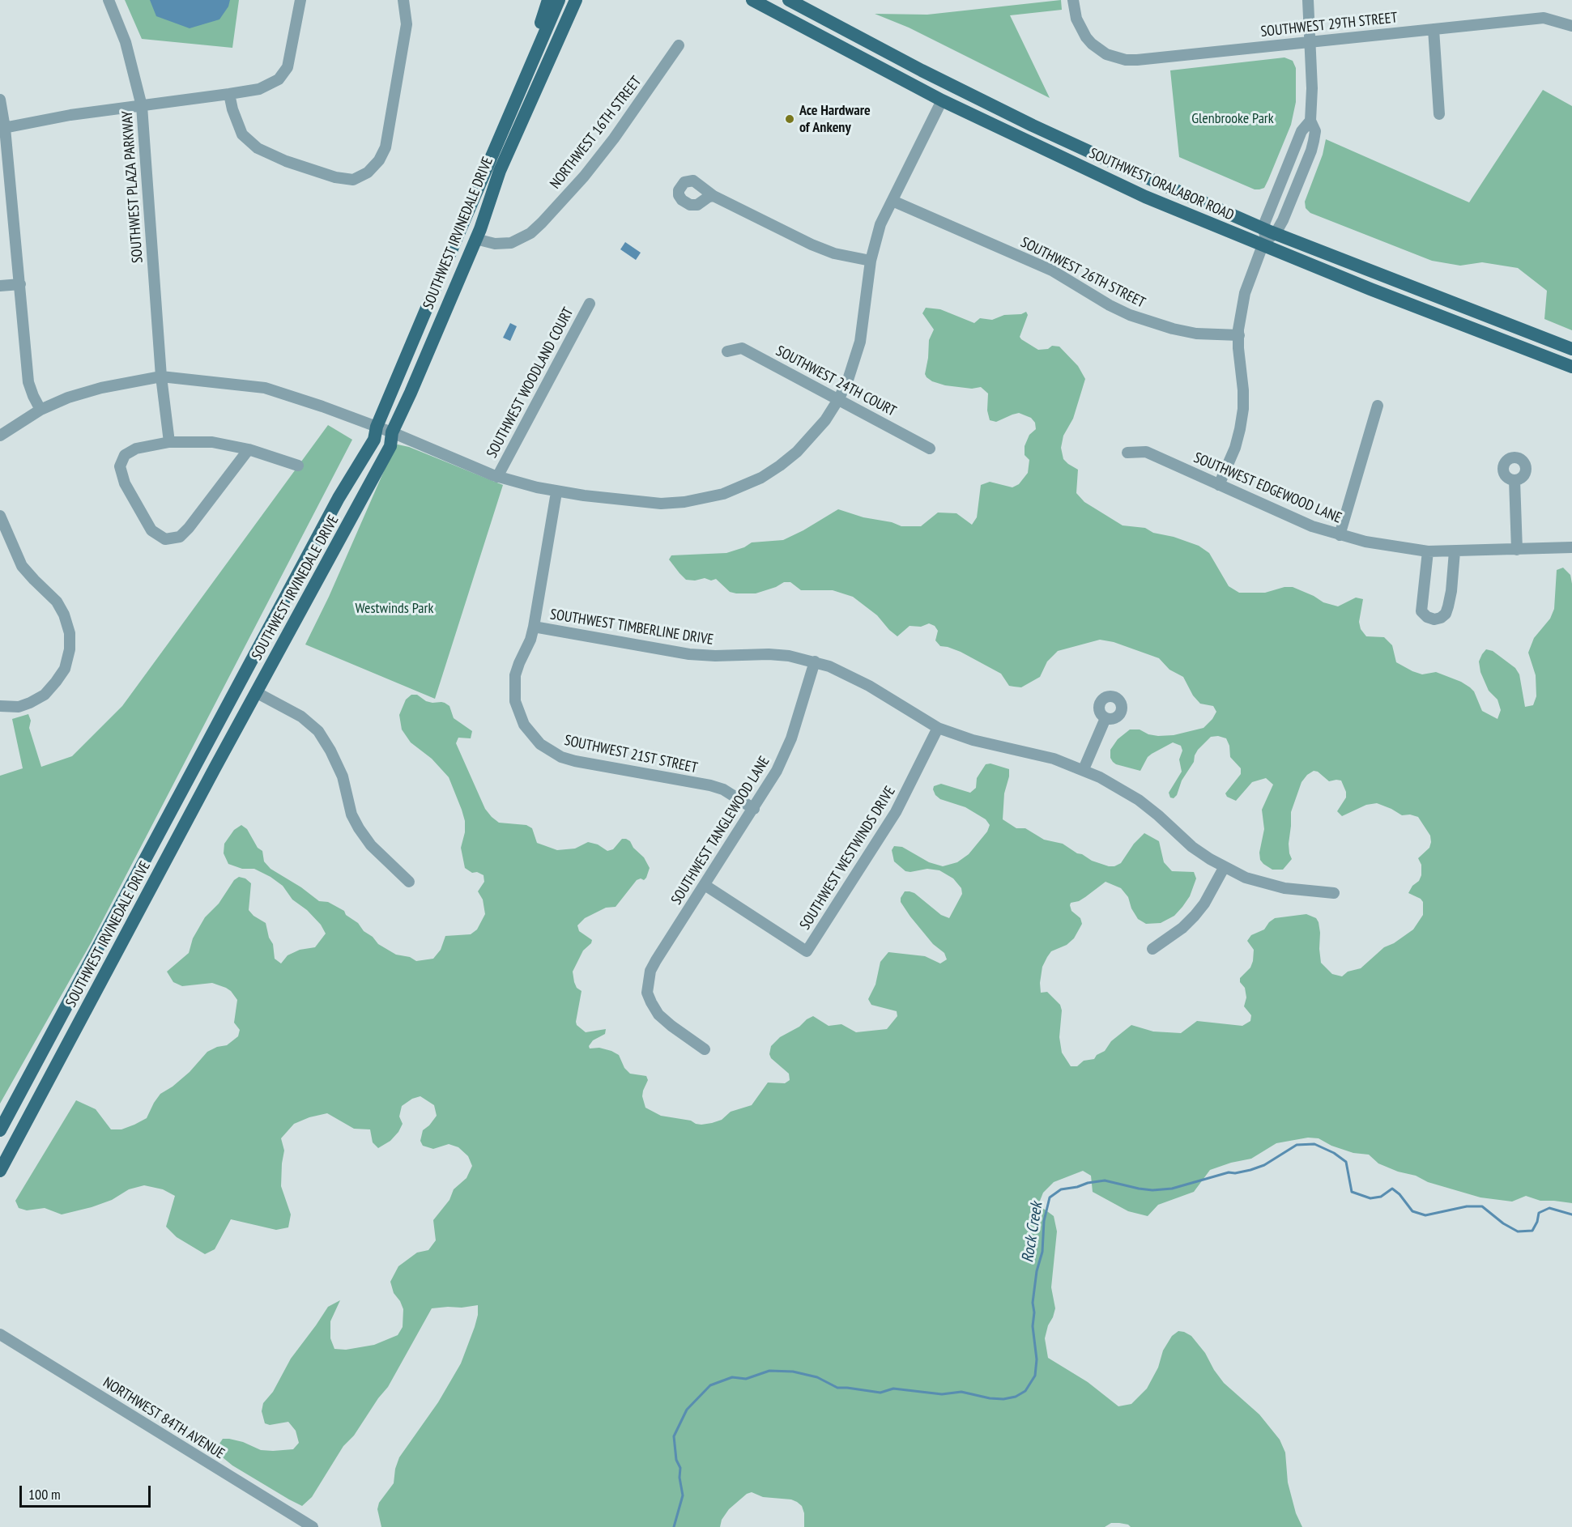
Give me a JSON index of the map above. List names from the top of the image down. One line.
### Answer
{"streets":{"main road":["SOUTHWEST ORALABOR ROAD","SOUTHWEST IRVINEDALE DRIVE"],"street":["SOUTHWEST 29TH STREET","NORTHWEST 16TH STREET","SOUTHWEST PLAZA PARKWAY","SOUTHWEST 26TH STREET","SOUTHWEST 24TH COURT","SOUTHWEST WOODLAND COURT","SOUTHWEST EDGEWOOD LANE","SOUTHWEST TIMBERLINE DRIVE","SOUTHWEST 21ST STREET","SOUTHWEST TANGLEWOOD LANE","SOUTHWEST WESTWINDS DRIVE","NORTHWEST 84TH AVENUE"]},"crossings":[["NORTHWEST 16TH STREET","SOUTHWEST IRVINEDALE DRIVE"],["SOUTHWEST TIMBERLINE DRIVE","SOUTHWEST 21ST STREET"],["SOUTHWEST TIMBERLINE DRIVE","SOUTHWEST TANGLEWOOD LANE"],["SOUTHWEST TIMBERLINE DRIVE","SOUTHWEST WESTWINDS DRIVE"],["SOUTHWEST 21ST STREET","SOUTHWEST TANGLEWOOD LANE"],["SOUTHWEST TANGLEWOOD LANE","SOUTHWEST WESTWINDS DRIVE"]],"water":["Rock Creek"],"parks":["Glenbrooke Park","Westwinds Park"],"places":["Ace Hardware of Ankeny"],"scale_bar":"100 m"}
